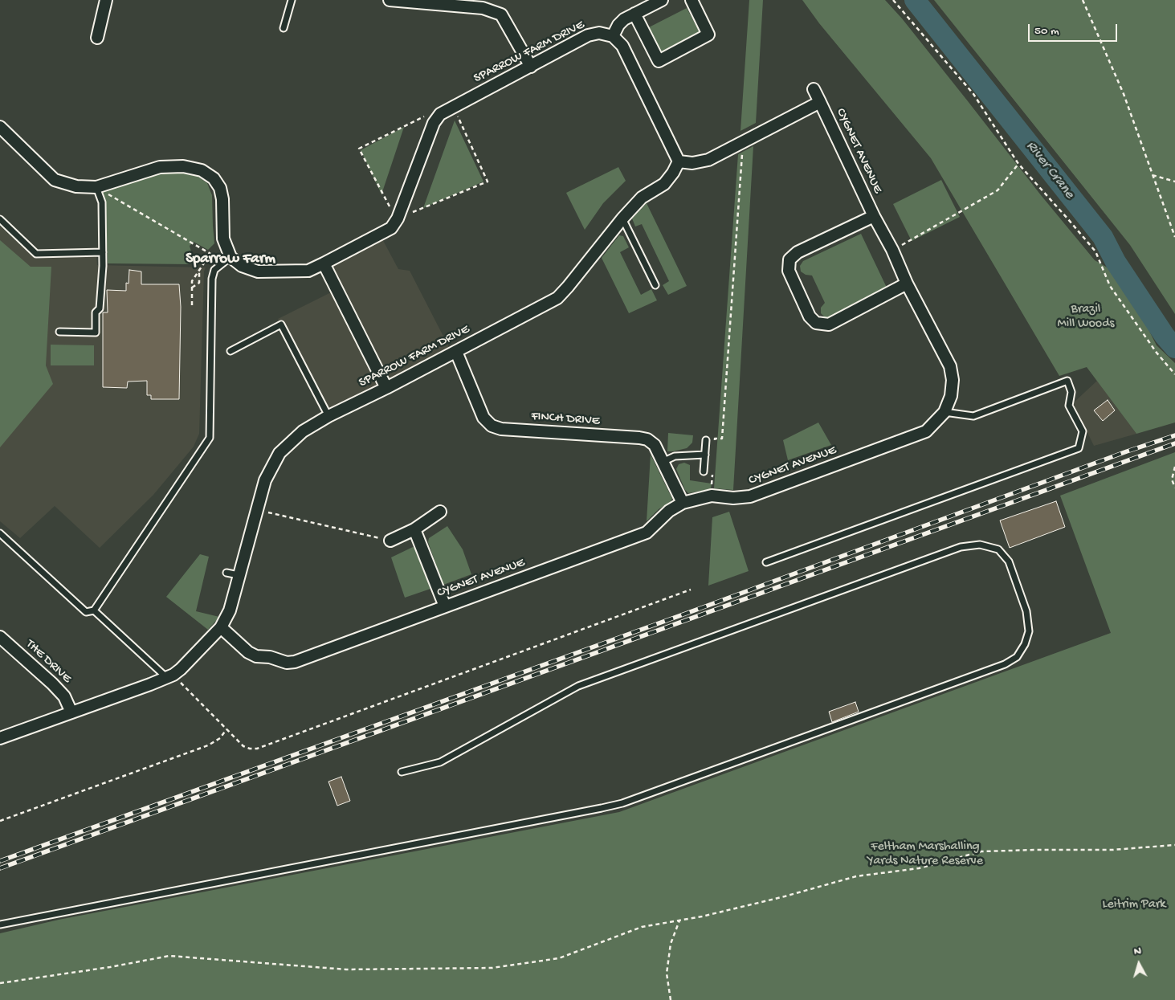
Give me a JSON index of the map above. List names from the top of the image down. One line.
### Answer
{"streets":{"street":["SPARROW FARM DRIVE","CYGNET AVENUE","FINCH DRIVE","THE DRIVE"]},"crossings":[["SPARROW FARM DRIVE","CYGNET AVENUE"],["SPARROW FARM DRIVE","FINCH DRIVE"],["SPARROW FARM DRIVE","THE DRIVE"],["CYGNET AVENUE","FINCH DRIVE"]],"districts":["Sparrow Farm"],"water":["River Crane"],"parks":["Brazil Mill Woods","Feltham Marshalling Yards Nature Reserve","Leitrim Park"],"scale_bar":"50 m","north":"top"}
